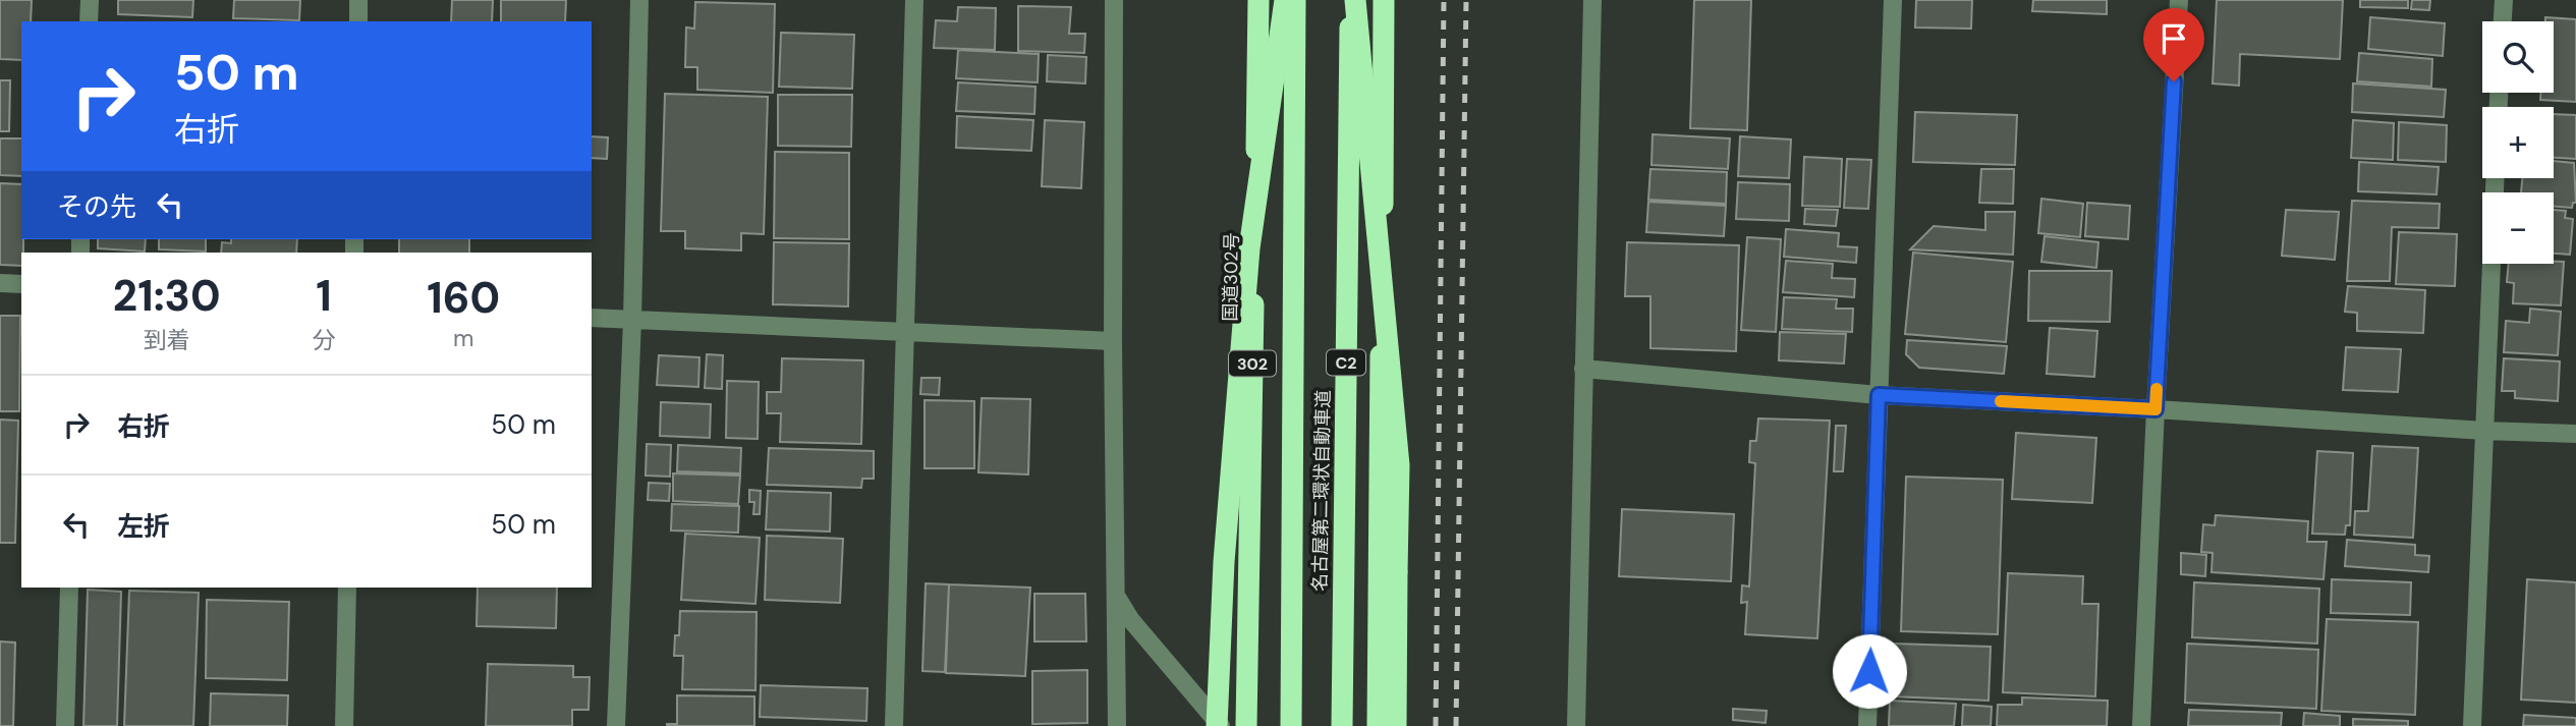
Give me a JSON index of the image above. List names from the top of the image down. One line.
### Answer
{"streets":{"highway":["国道302号","C2","302","名古屋第二環状自動車道"]},"page":{"map_buttons":["+","−"],"turn":["50 m","右折"],"then":"その先","eta":["21:30","到着","1","分","160","m"],"list":[{"name":"右折","value":"50 m"},{"name":"左折","value":"50 m"}]}}
